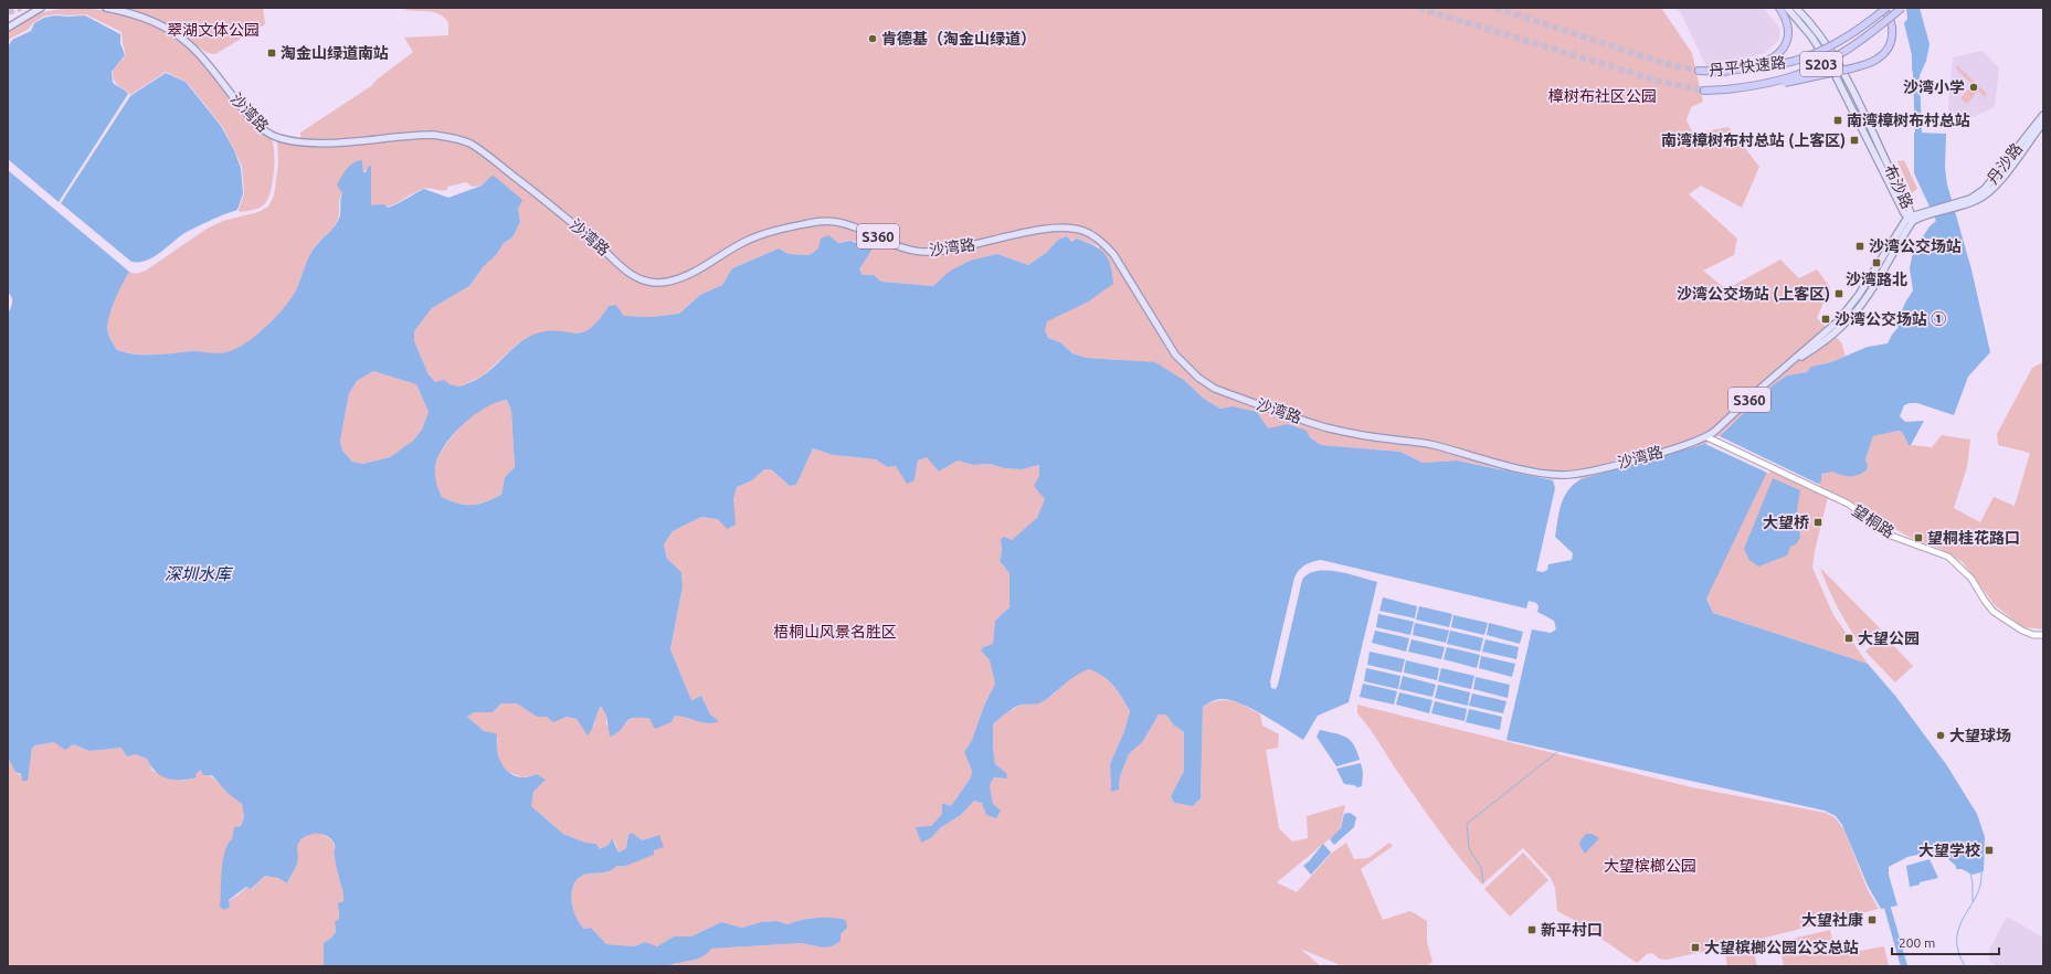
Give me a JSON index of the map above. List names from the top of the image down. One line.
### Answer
{"streets":{"highway":["S203","丹平快速路"],"main road":["沙湾路","丹沙路","布沙路","S360","望桐路"]},"crossings":[["沙湾路","布沙路"],["沙湾路","望桐路"]],"water":["深圳水库"],"parks":["翠湖文体公园","樟树布社区公园","梧桐山风景名胜区","大望槟榔公园"],"places":{"other":["肯德基（淘金山绿道）","沙湾小学","大望球场"],"transit":["淘金山绿道南站","南湾樟树布村总站","南湾樟树布村总站 (上客区)","沙湾公交场站","沙湾路北","沙湾公交场站 (上客区)","沙湾公交场站 ①","大望桥","望桐桂花路口","大望公园","大望学校","大望社康","新平村口","大望槟榔公园公交总站"]},"scale_bar":"200 m"}
